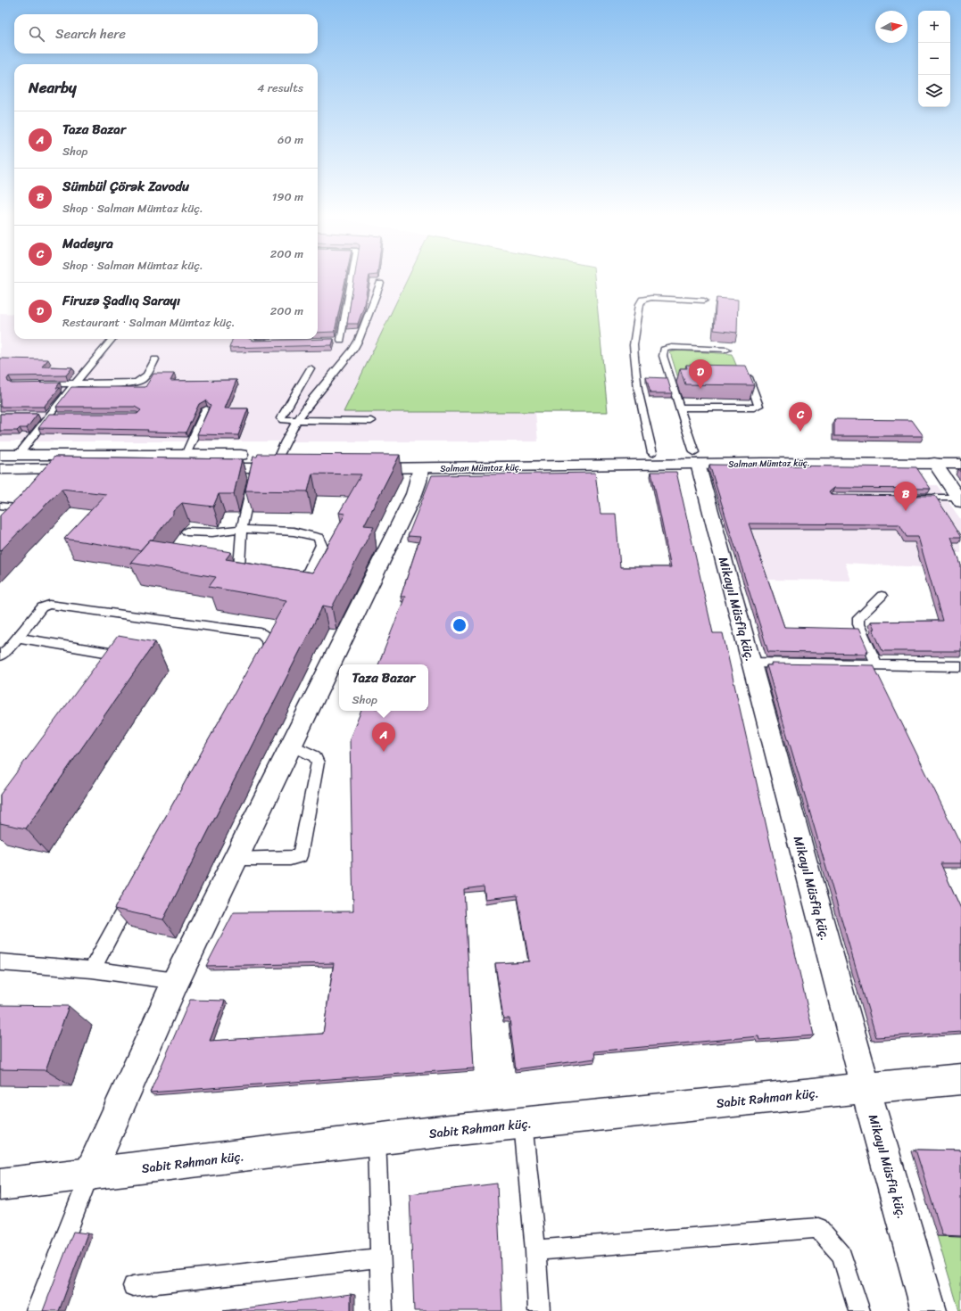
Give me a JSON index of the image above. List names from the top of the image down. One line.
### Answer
{"streets":{"main road":["Salman Mümtaz küç.","Mikayıl Müsfiq küç.","Sabit Rəhman küç."]},"crossings":[["Salman Mümtaz küç.","Mikayıl Müsfiq küç."],["Mikayıl Müsfiq küç.","Sabit Rəhman küç."]],"north":"right","page":{"map_buttons":["+","−"],"search":"Search here","heading":["Nearby","4 results"],"list":[{"mark":"A","name":"Taza Bazar","note":"Shop","value":"60 m"},{"mark":"B","name":"Sümbül Çörək Zavodu","note":"Shop · Salman Mümtaz küç.","value":"190 m"},{"mark":"C","name":"Madeyra","note":"Shop · Salman Mümtaz küç.","value":"200 m"},{"mark":"D","name":"Firuzə Şadlıq Sarayı","note":"Restaurant · Salman Mümtaz küç.","value":"200 m"}],"pins":["D","C","B","A"],"popup":["Taza Bazar","Shop"]}}
